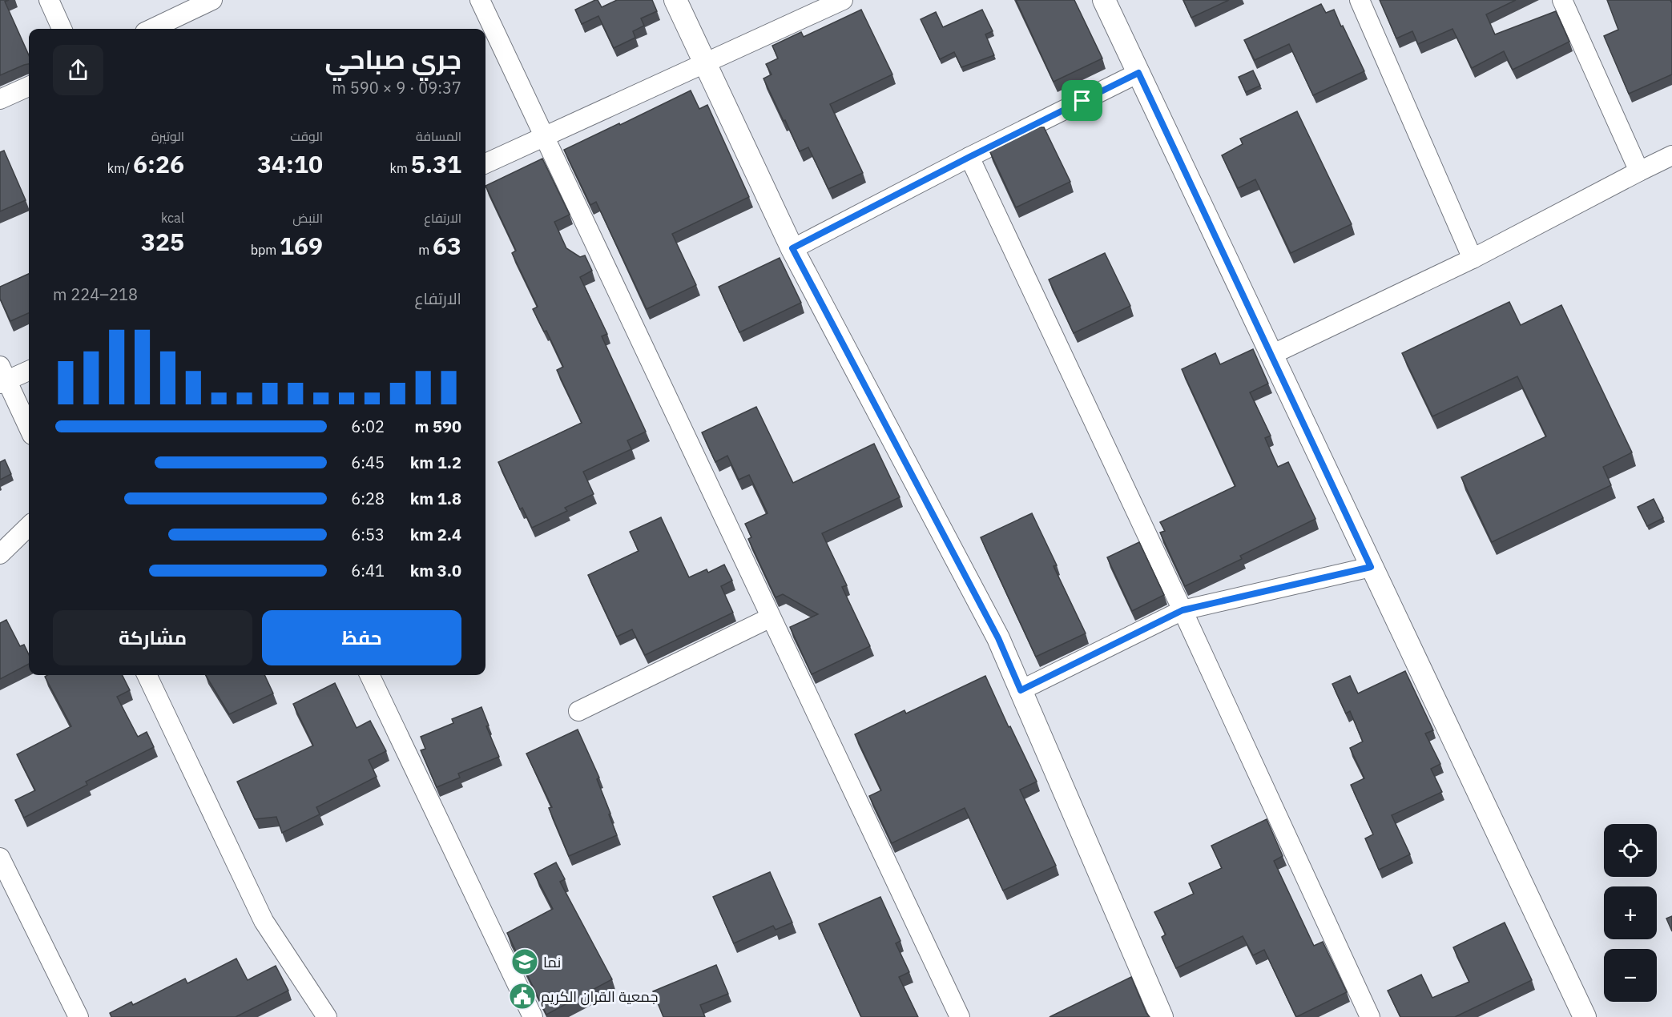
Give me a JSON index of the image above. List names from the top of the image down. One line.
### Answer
{"places":{"school or university":["نما"],"public building":["جمعية القران الكريم"]},"page":{"heading":["جري صباحي","09:37 · 9 × 590 m"],"stats":[["المسافة","5.31 km"],["الوقت","34:10"],["الوتيرة","6:26 /km"],["الارتفاع","63 m"],["النبض","169 bpm"],["kcal","325"]],"chart":["الارتفاع","218–224 m"],"list":[{"name":"590 m","note":"6:02"},{"name":"1.2 km","note":"6:45"},{"name":"1.8 km","note":"6:28"},{"name":"2.4 km","note":"6:53"},{"name":"3.0 km","note":"6:41"}],"buttons":["حفظ","مشاركة"],"map_buttons":["+","−"]}}
